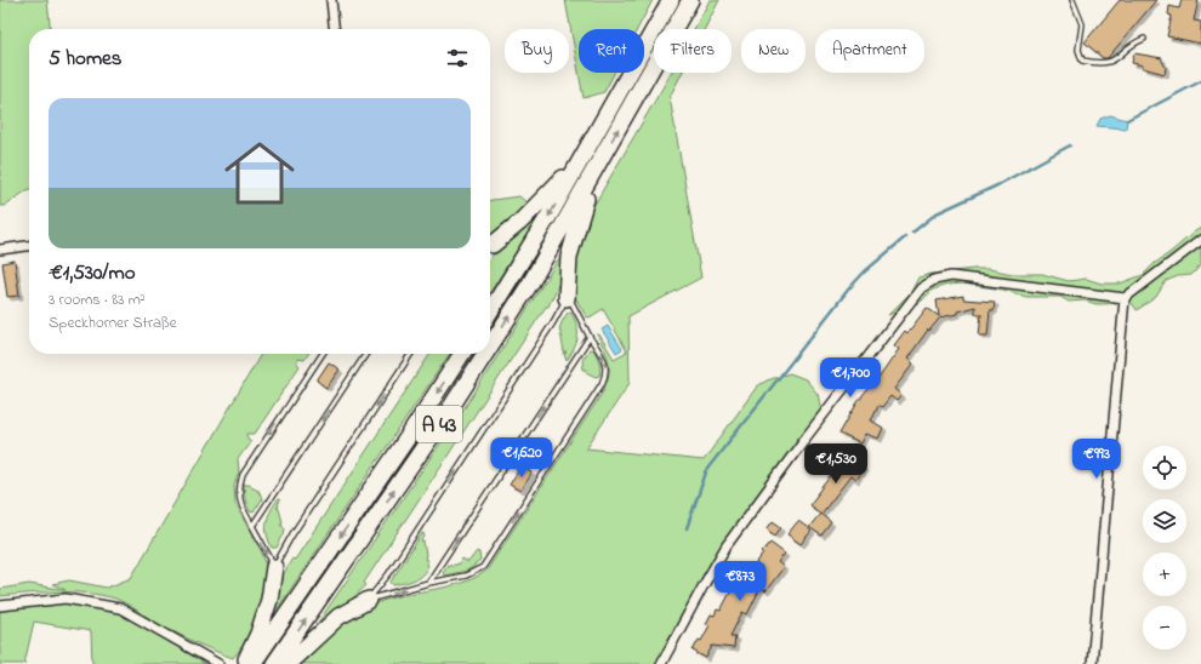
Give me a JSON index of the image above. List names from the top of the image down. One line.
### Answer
{"streets":{"highway":["A 43"]},"page":{"chip":["Buy","Rent","Filters","New","Apartment"],"heading":"5 homes","list":[{"name":"€1,530/mo","note":"3 rooms · 83 m² · Speckhorner Straße"}],"price":["€1,700","€1,620","€993","€1,530","€873"],"map_buttons":["+","−"]}}
